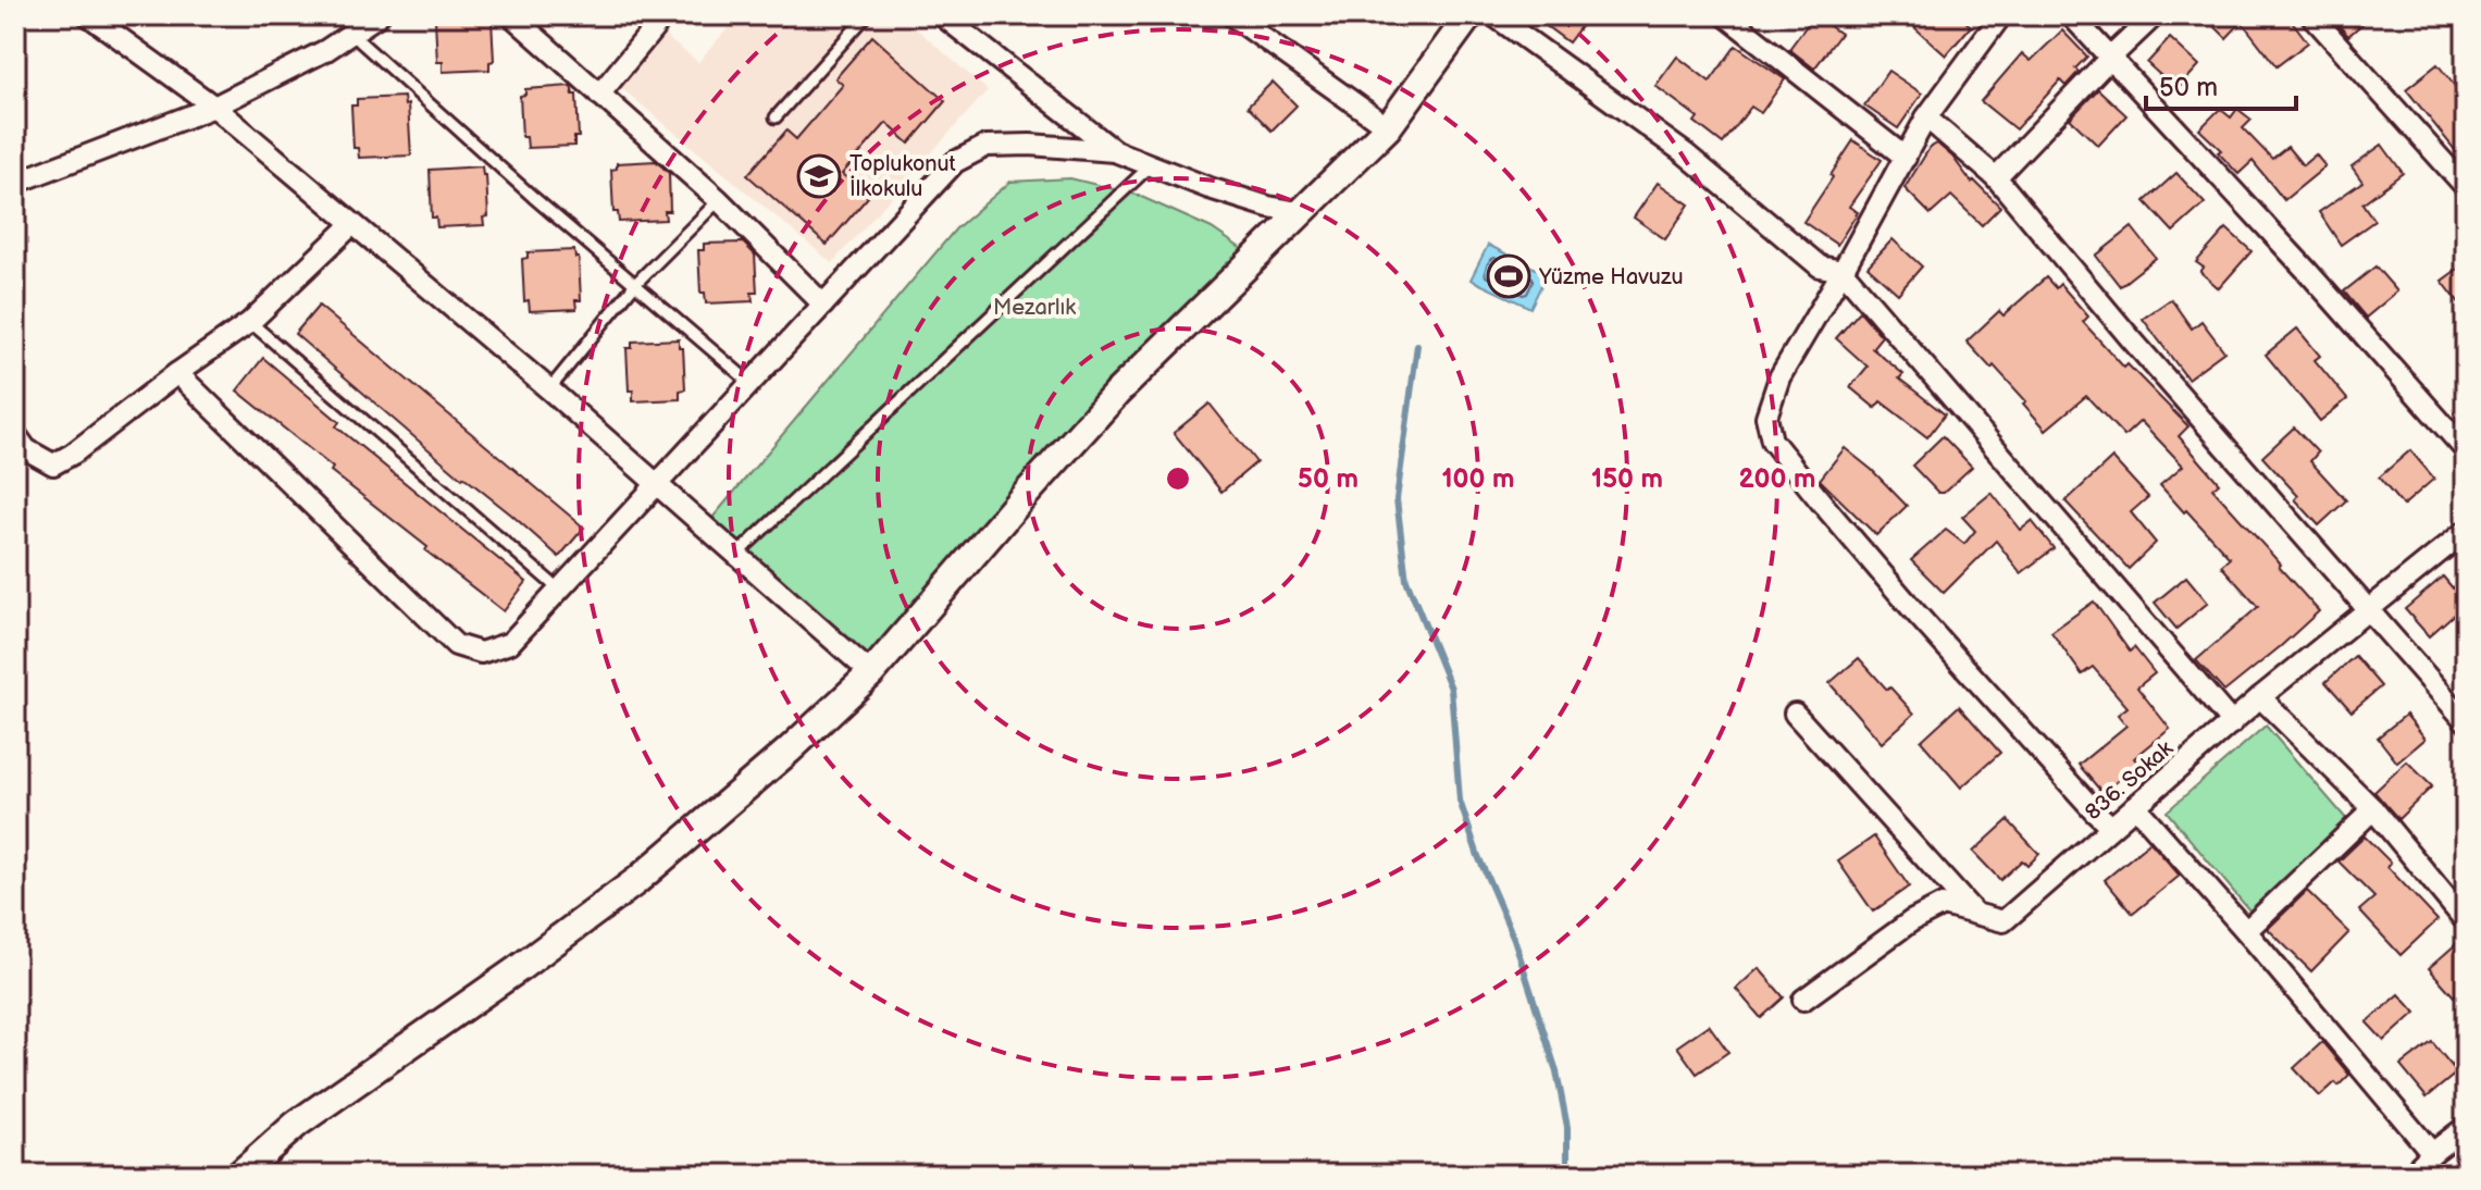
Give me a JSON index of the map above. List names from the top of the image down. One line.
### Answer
{"streets":{"street":["836. Sokak"]},"parks":["Mezarlık"],"places":{"school or university":["Toplukonut İlkokulu"],"sports":["Yüzme Havuzu"]},"scale_bar":"50 m","rings":["50 m","100 m","150 m","200 m"]}
